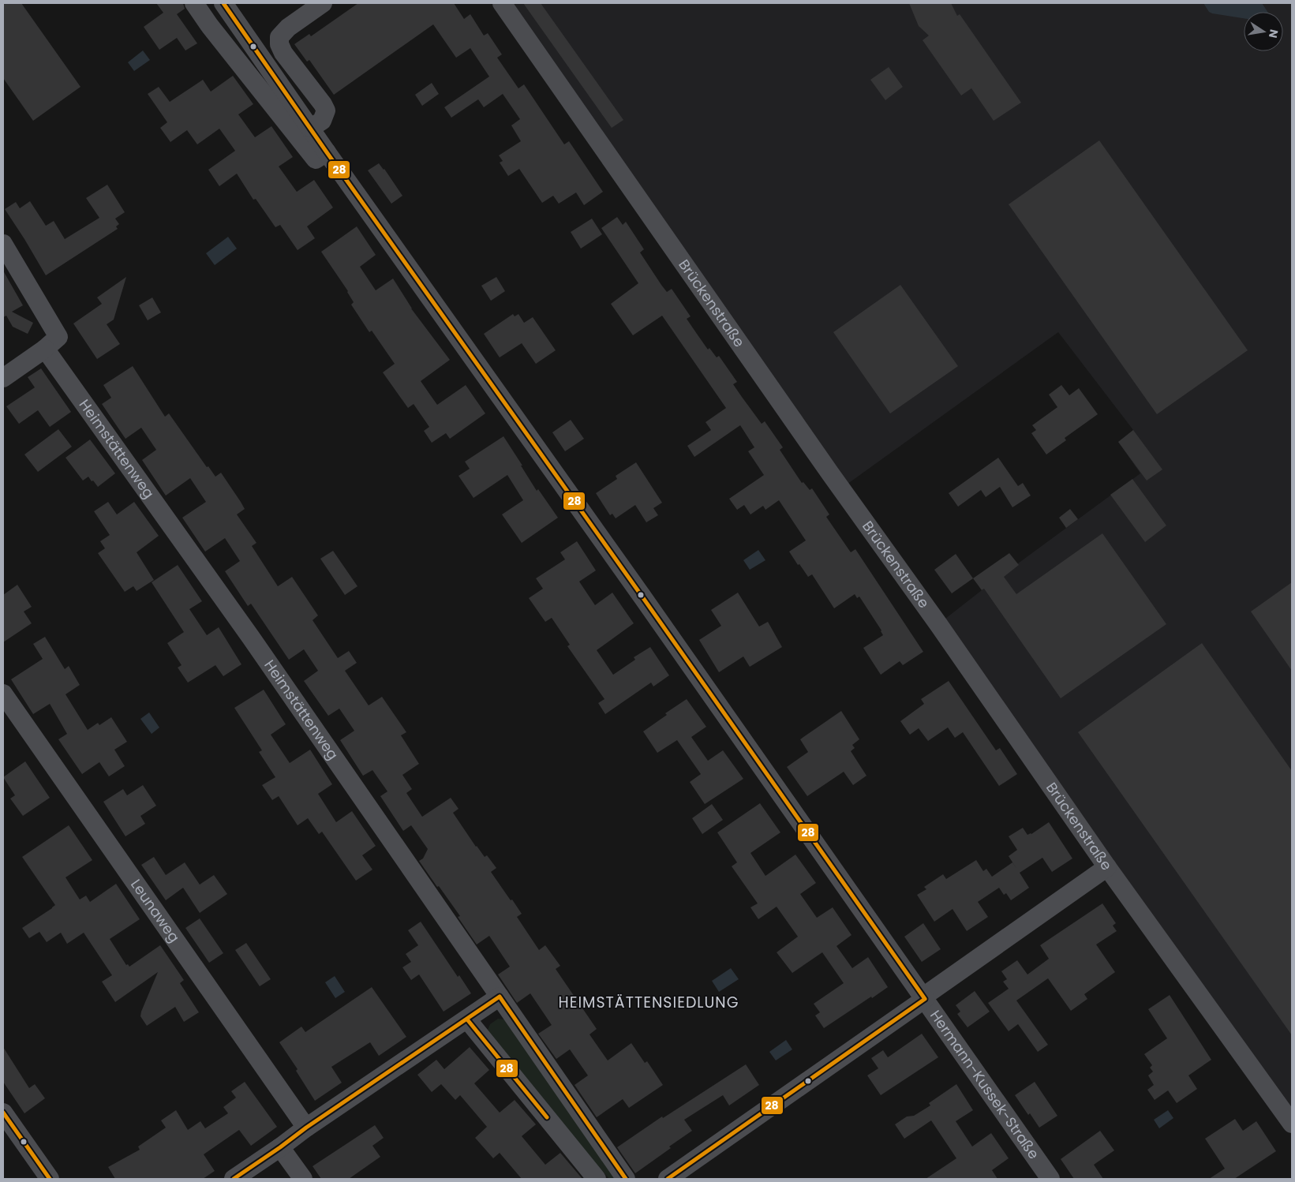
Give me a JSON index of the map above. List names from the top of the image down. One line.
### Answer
{"streets":{"street":["Brückenstraße","Heimstättenweg","Leunaweg","Hermann-Kussek-Straße"]},"districts":["HEIMSTÄTTENSIEDLUNG"],"lines":["transit line 28"],"north":"right"}
